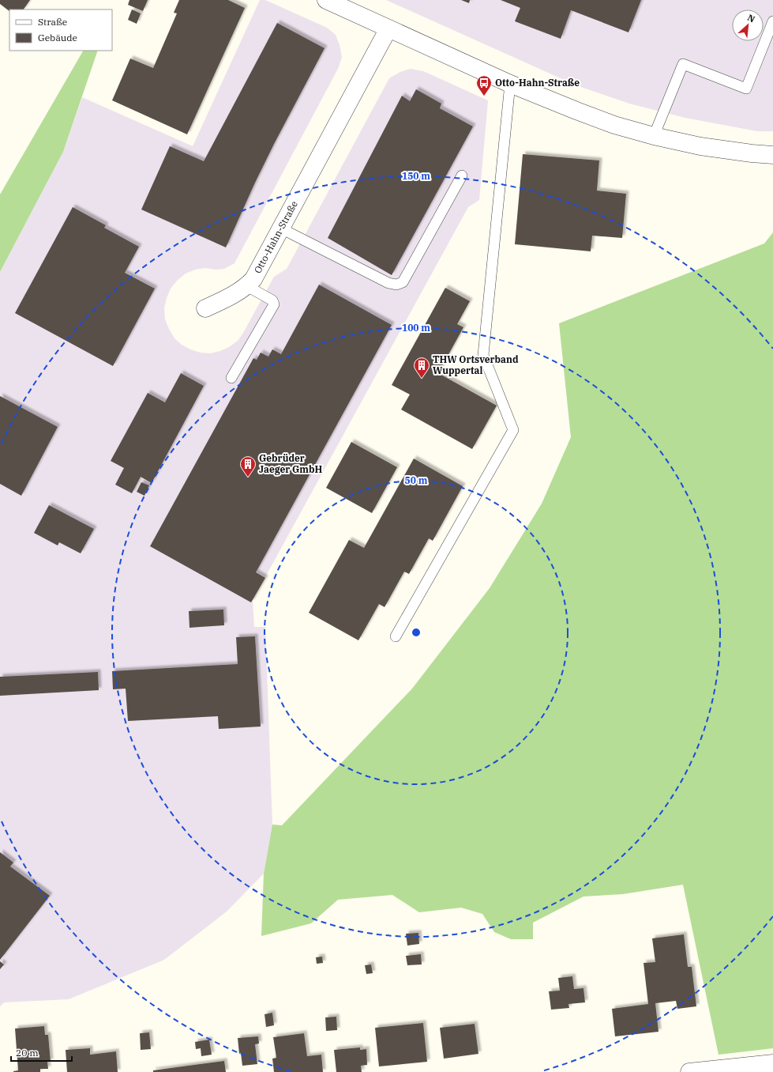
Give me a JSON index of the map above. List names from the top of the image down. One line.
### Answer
{"streets":{"street":["Otto-Hahn-Straße"]},"places":{"bus stop":["Otto-Hahn-Straße"],"building":["THW Ortsverband Wuppertal","Gebrüder Jaeger GmbH"]},"legend":["Straße","Gebäude"],"scale_bar":"20 m","north":"top right","rings":["150 m","100 m","50 m"]}
